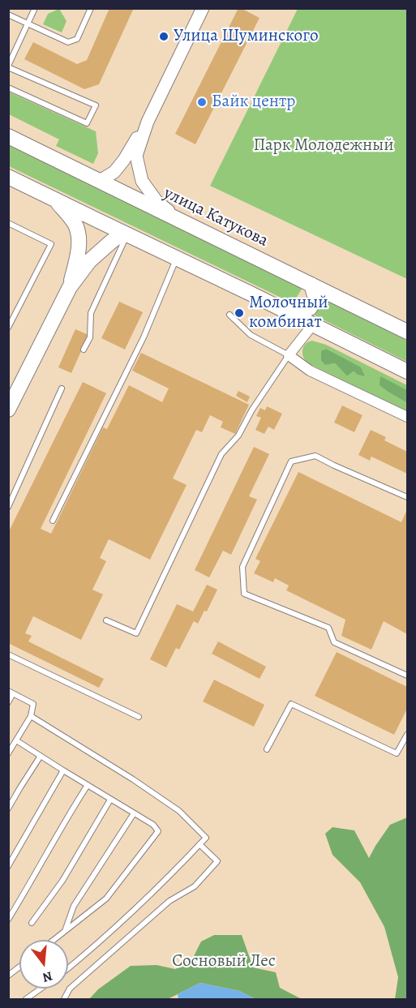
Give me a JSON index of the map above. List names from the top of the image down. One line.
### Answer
{"streets":{"main road":["улица Катукова"]},"parks":["Парк Молодежный","Сосновый Лес"],"places":["Улица Шуминского","Байк центр","Молочный комбинат"],"north":"bottom"}
